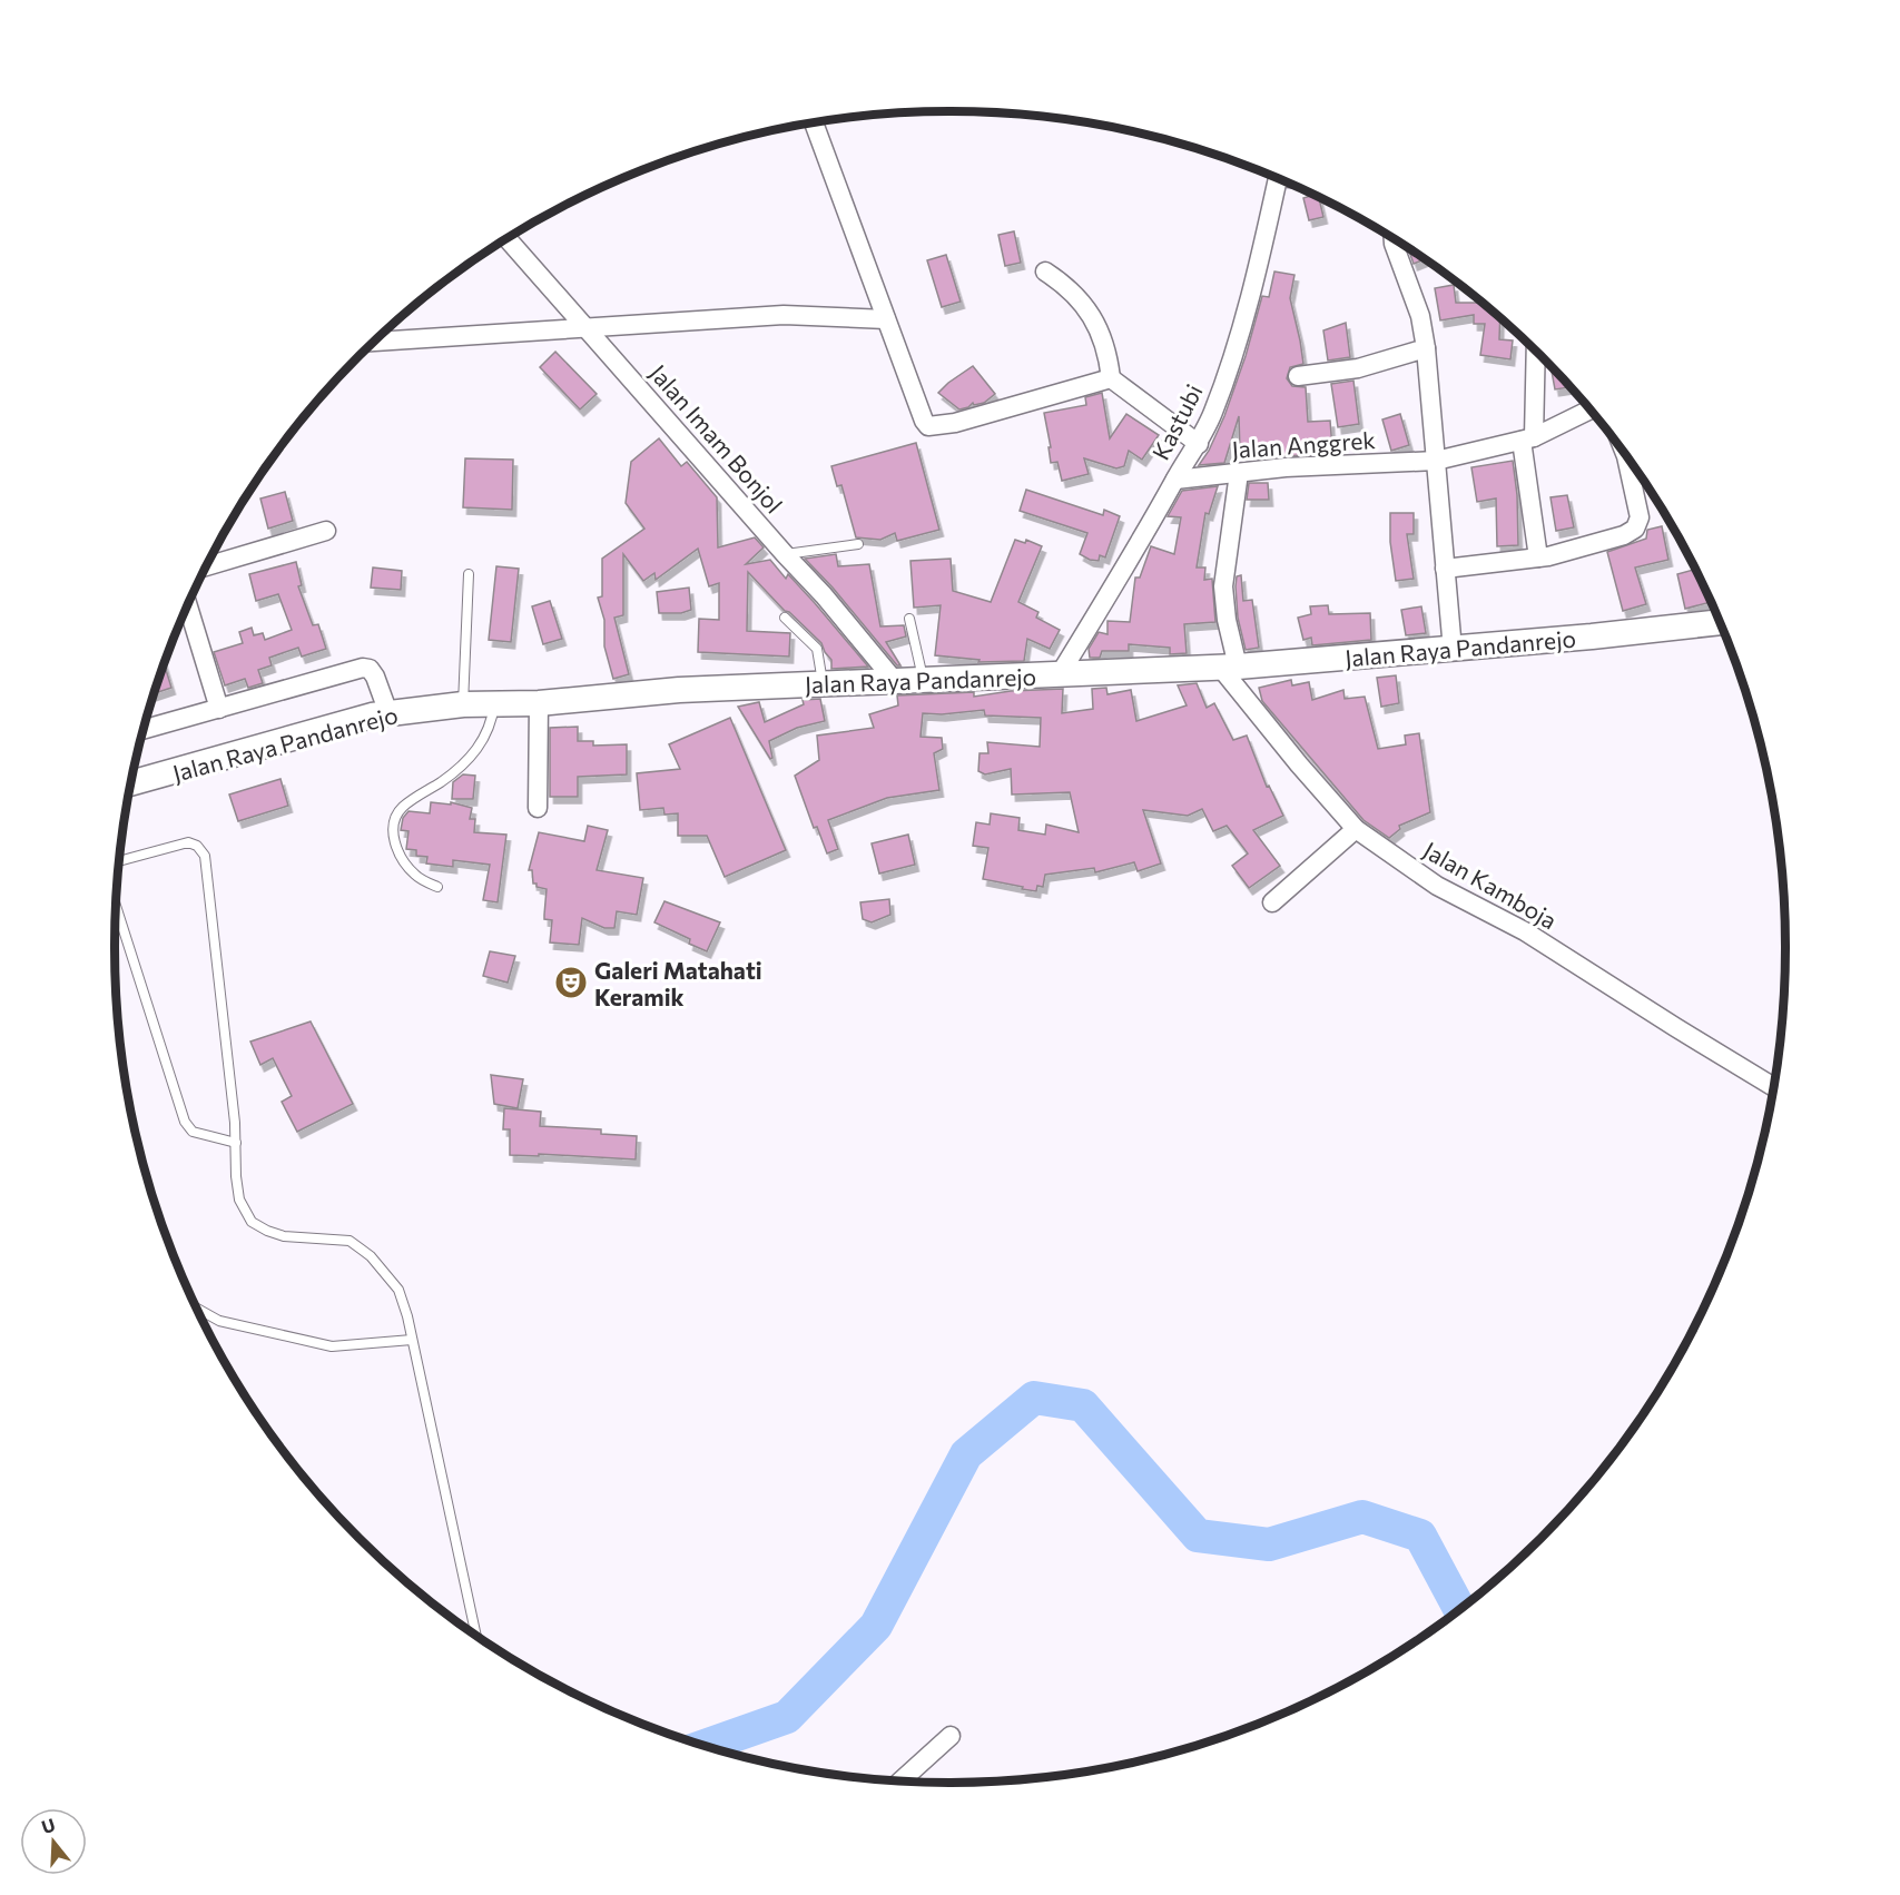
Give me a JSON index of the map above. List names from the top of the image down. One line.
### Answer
{"streets":{"main road":["Jalan Raya Pandanrejo"],"street":["Kastubi","Jalan Imam Bonjol","Jalan Anggrek","Jalan Kamboja"]},"crossings":[["Kastubi","Jalan Anggrek"],["Kastubi","Jalan Raya Pandanrejo"],["Jalan Imam Bonjol","Jalan Raya Pandanrejo"],["Jalan Raya Pandanrejo","Jalan Kamboja"]],"places":{"theatre":["Galeri Matahati Keramik"]},"north":"top"}
